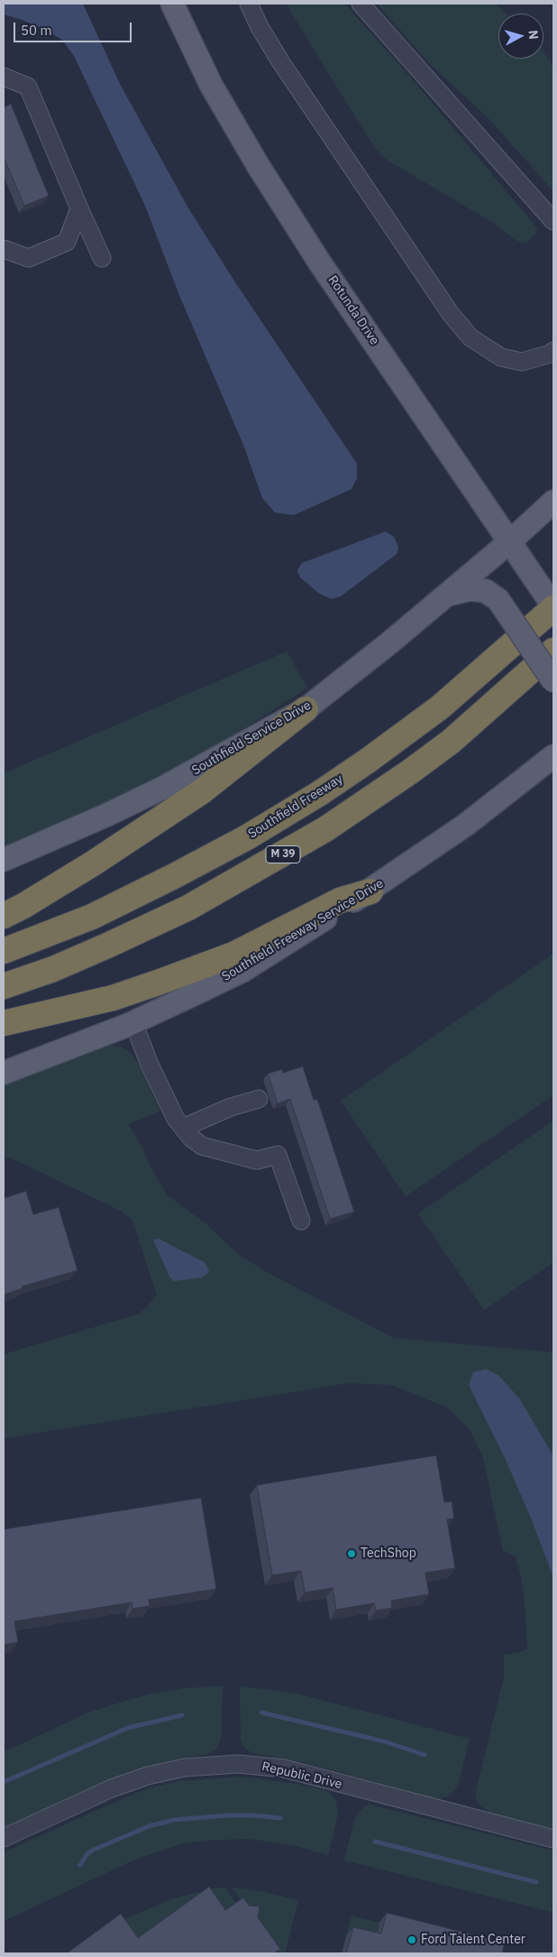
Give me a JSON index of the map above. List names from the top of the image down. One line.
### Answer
{"streets":{"highway":["Southfield Freeway","M 39"],"main road":["Rotunda Drive","Southfield Service Drive","Southfield Freeway Service Drive"],"street":["Republic Drive"]},"crossings":[["Rotunda Drive","Southfield Service Drive"],["Rotunda Drive","Southfield Freeway"]],"places":["TechShop","Ford Talent Center"],"scale_bar":"50 m","north":"right"}
